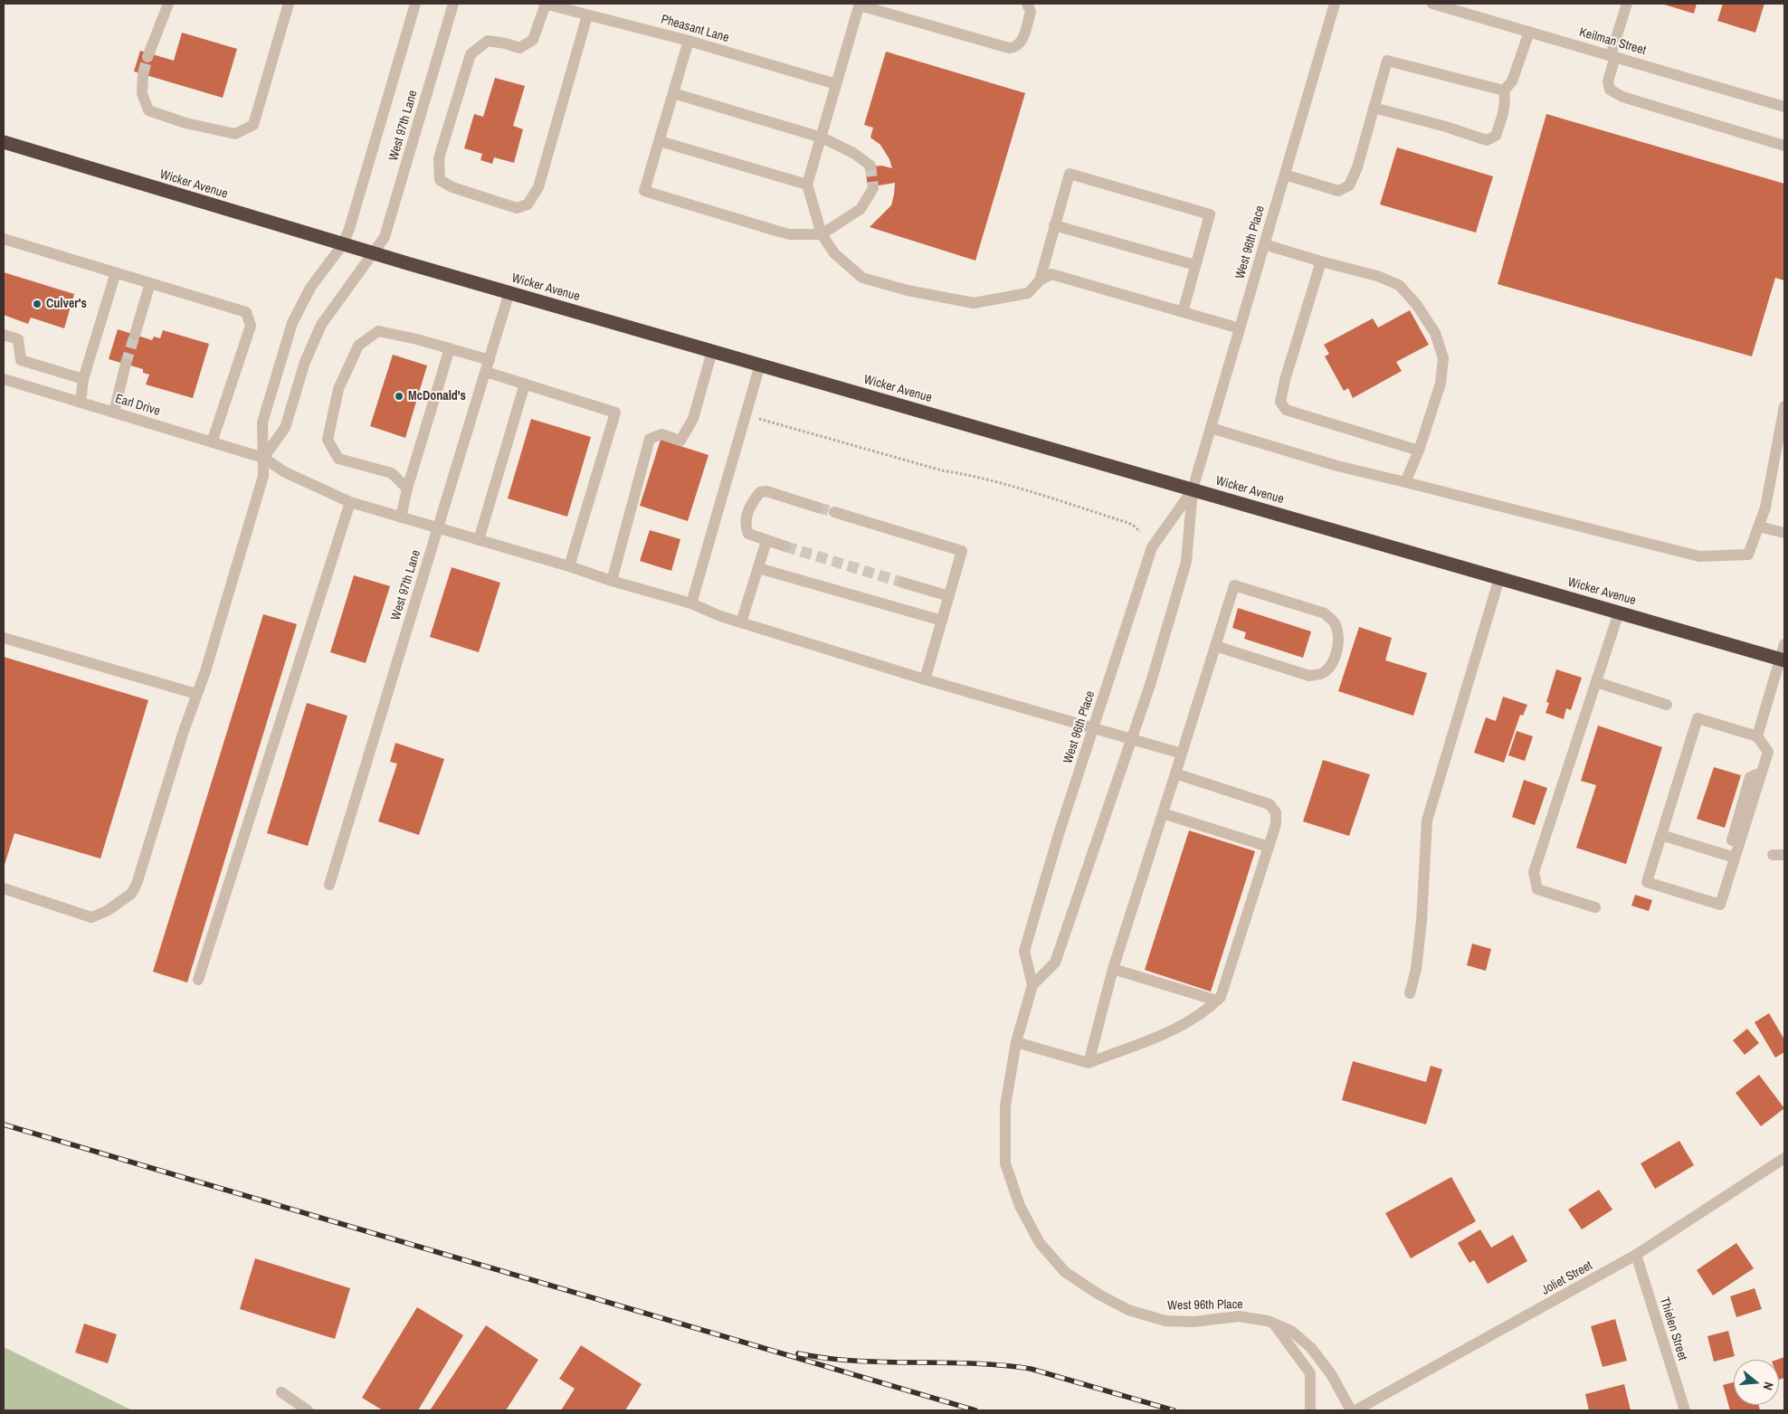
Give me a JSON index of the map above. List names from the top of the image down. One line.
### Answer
{"streets":{"highway":["Wicker Avenue"],"street":["Pheasant Lane","Keilman Street","West 97th Lane","West 96th Place","Earl Drive","Joliet Street","Thielen Street"]},"crossings":[["West 97th Lane","Wicker Avenue"],["West 97th Lane","Earl Drive"],["Wicker Avenue","West 96th Place"],["West 96th Place","Earl Drive"],["Joliet Street","Thielen Street"]],"places":["Culver's","McDonald's"],"north":"right"}
